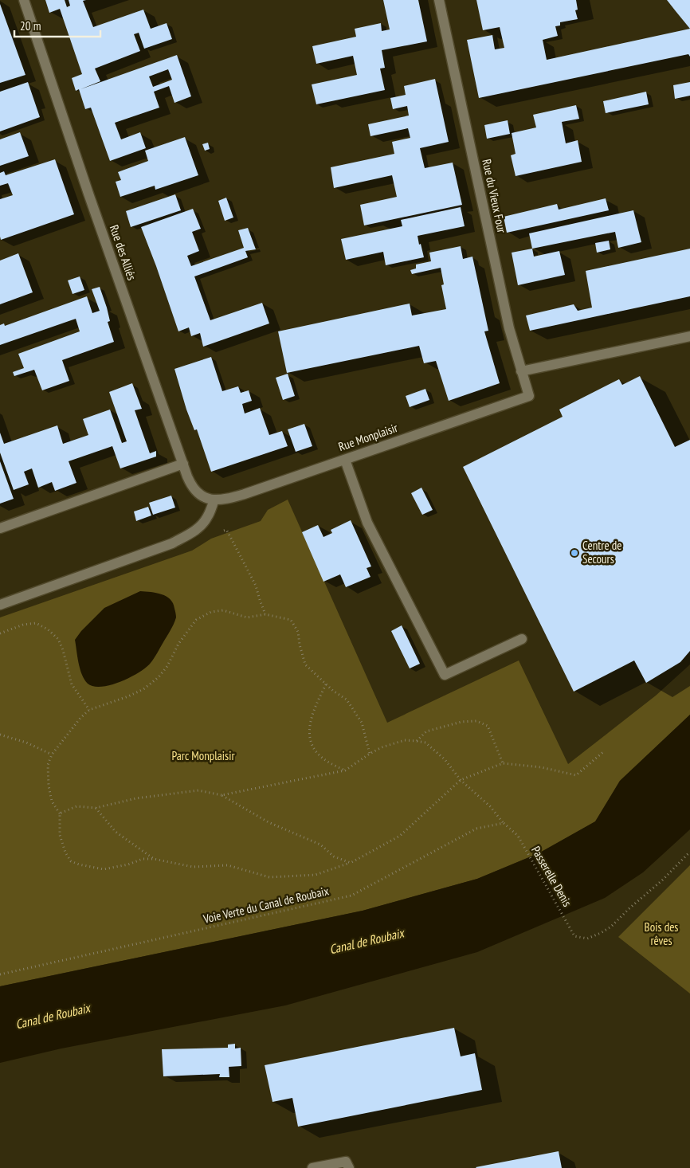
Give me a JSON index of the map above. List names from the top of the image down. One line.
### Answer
{"streets":{"street":["Rue du Vieux Four","Rue des Alliés","Rue Monplaisir"],"path":["Passerelle Denis","Voie Verte du Canal de Roubaix"]},"crossings":[["Rue du Vieux Four","Rue Monplaisir"],["Rue des Alliés","Rue Monplaisir"],["Passerelle Denis","Voie Verte du Canal de Roubaix"]],"water":["Canal de Roubaix"],"parks":["Parc Monplaisir","Bois des rêves"],"places":["Centre de Secours"],"scale_bar":"20 m"}
